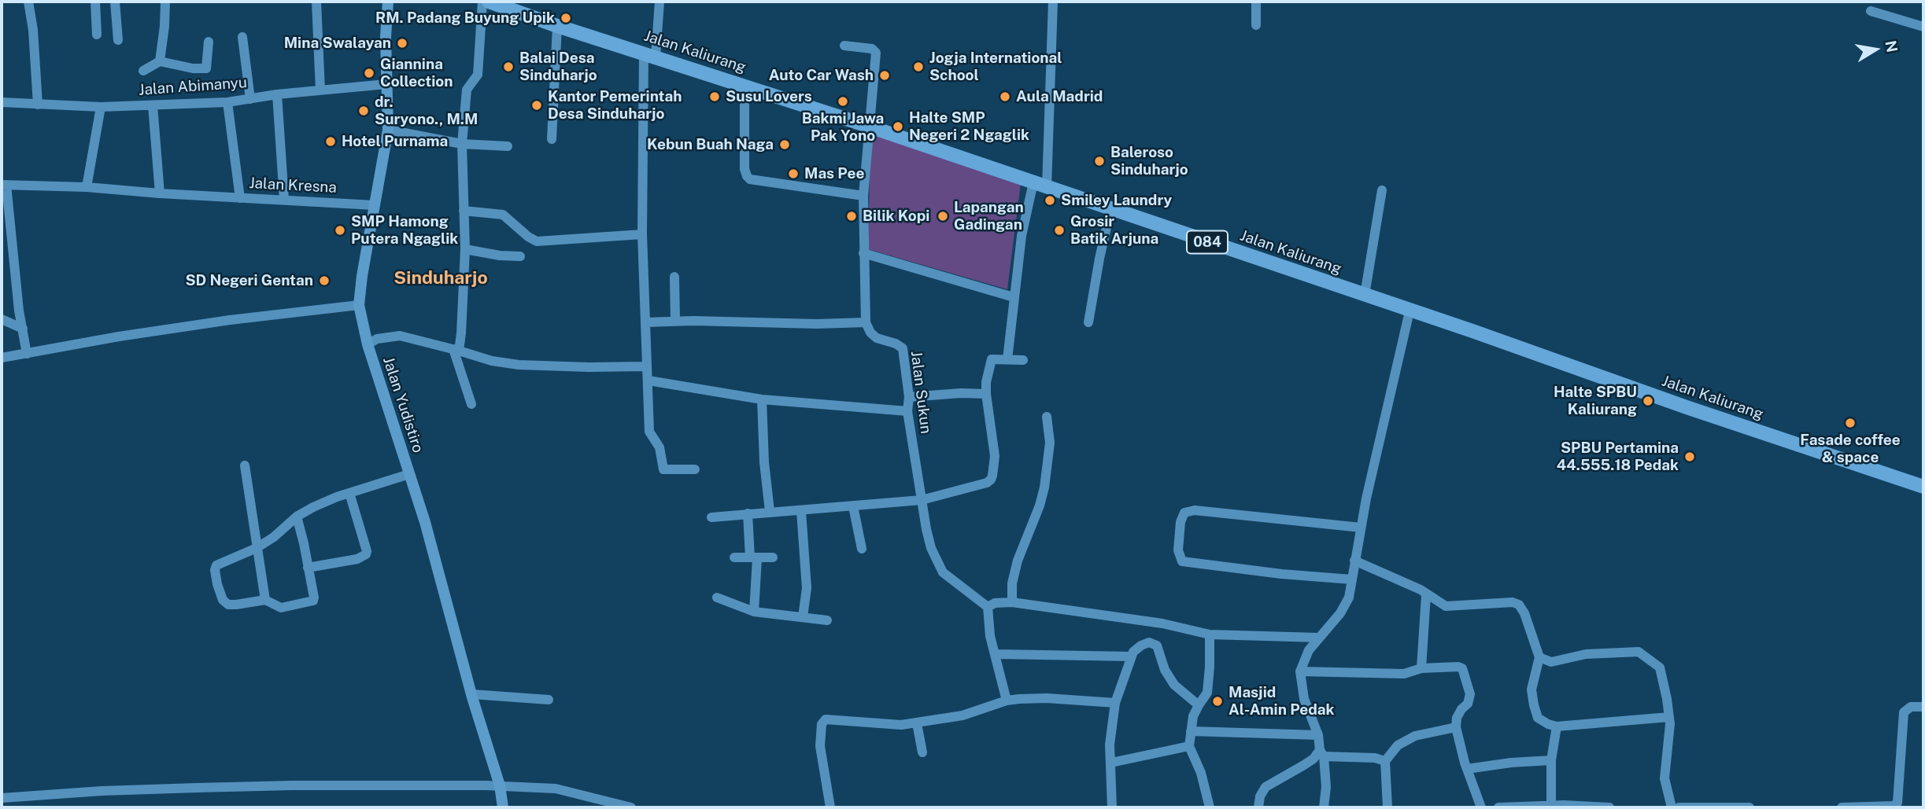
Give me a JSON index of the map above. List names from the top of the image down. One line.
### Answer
{"streets":{"main road":["Jalan Kaliurang","084"],"street":["Jalan Abimanyu","Jalan Kresna","Jalan Sukun","Jalan Yudistiro"]},"crossings":[["Jalan Abimanyu","Jalan Kresna"],["Jalan Abimanyu","Jalan Yudistiro"],["Jalan Kresna","Jalan Yudistiro"]],"districts":["Sinduharjo"],"places":["RM. Padang Buyung Upik","Mina Swalayan","Balai Desa Sinduharjo","Jogja International School","Giannina Collection","Auto Car Wash","Susu Lovers","Aula Madrid","Bakmi Jawa Pak Yono","Kantor Pemerintah Desa Sinduharjo","dr. Suryono., M.M","Halte SMP Negeri 2 Ngaglik","Hotel Purnama","Kebun Buah Naga","Baleroso Sinduharjo","Mas Pee","Smiley Laundry","Bilik Kopi","Lapangan Gadingan","SMP Hamong Putera Ngaglik","Grosir Batik Arjuna","SD Negeri Gentan","Halte SPBU Kaliurang","Fasade coffee & space","SPBU Pertamina 44.555.18 Pedak","Masjid Al-Amin Pedak"],"north":"right"}
